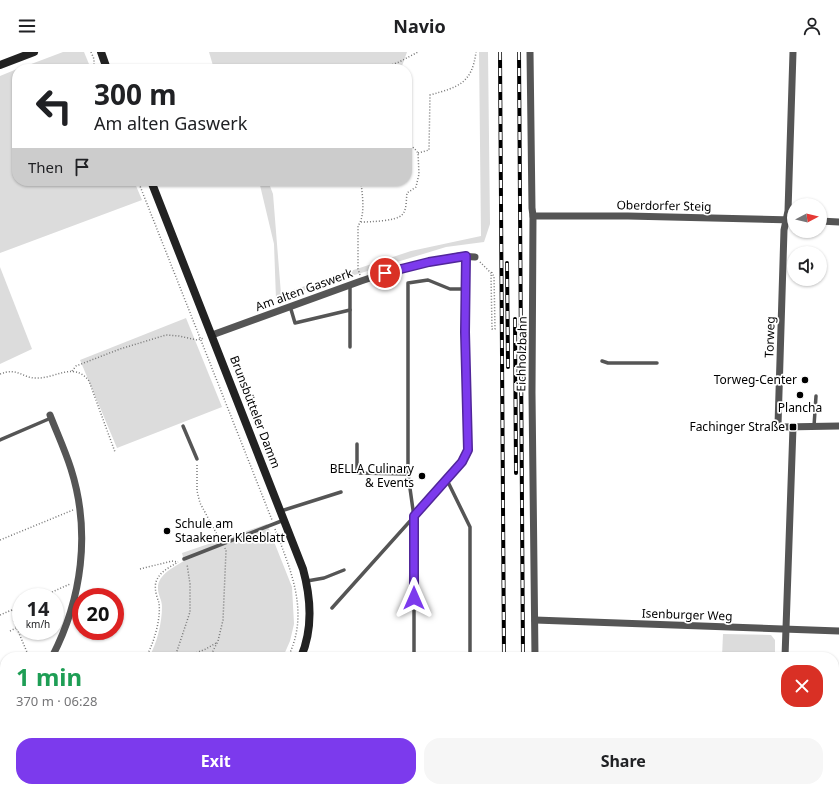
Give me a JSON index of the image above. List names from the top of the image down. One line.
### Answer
{"streets":{"main road":["Brunsbütteler Damm"],"street":["Oberdorfer Steig","Am alten Gaswerk","Torweg","Eichholzbahn","Isenburger Weg"]},"crossings":[["Oberdorfer Steig","Eichholzbahn"],["Am alten Gaswerk","Brunsbütteler Damm"],["Eichholzbahn","Isenburger Weg"]],"places":{"other":["Torweg-Center","Plancha","BELLA Culinary & Events","Schule am Staakener Kleeblatt"],"transit":["Fachinger Straße"]},"north":"right","page":{"header":"Navio","turn":["300 m","Am alten Gaswerk"],"then":"Then","speed":"14 km/h","limit":"20","heading":["1 min","370 m · 06:28"],"buttons":["Exit","Share"]}}
